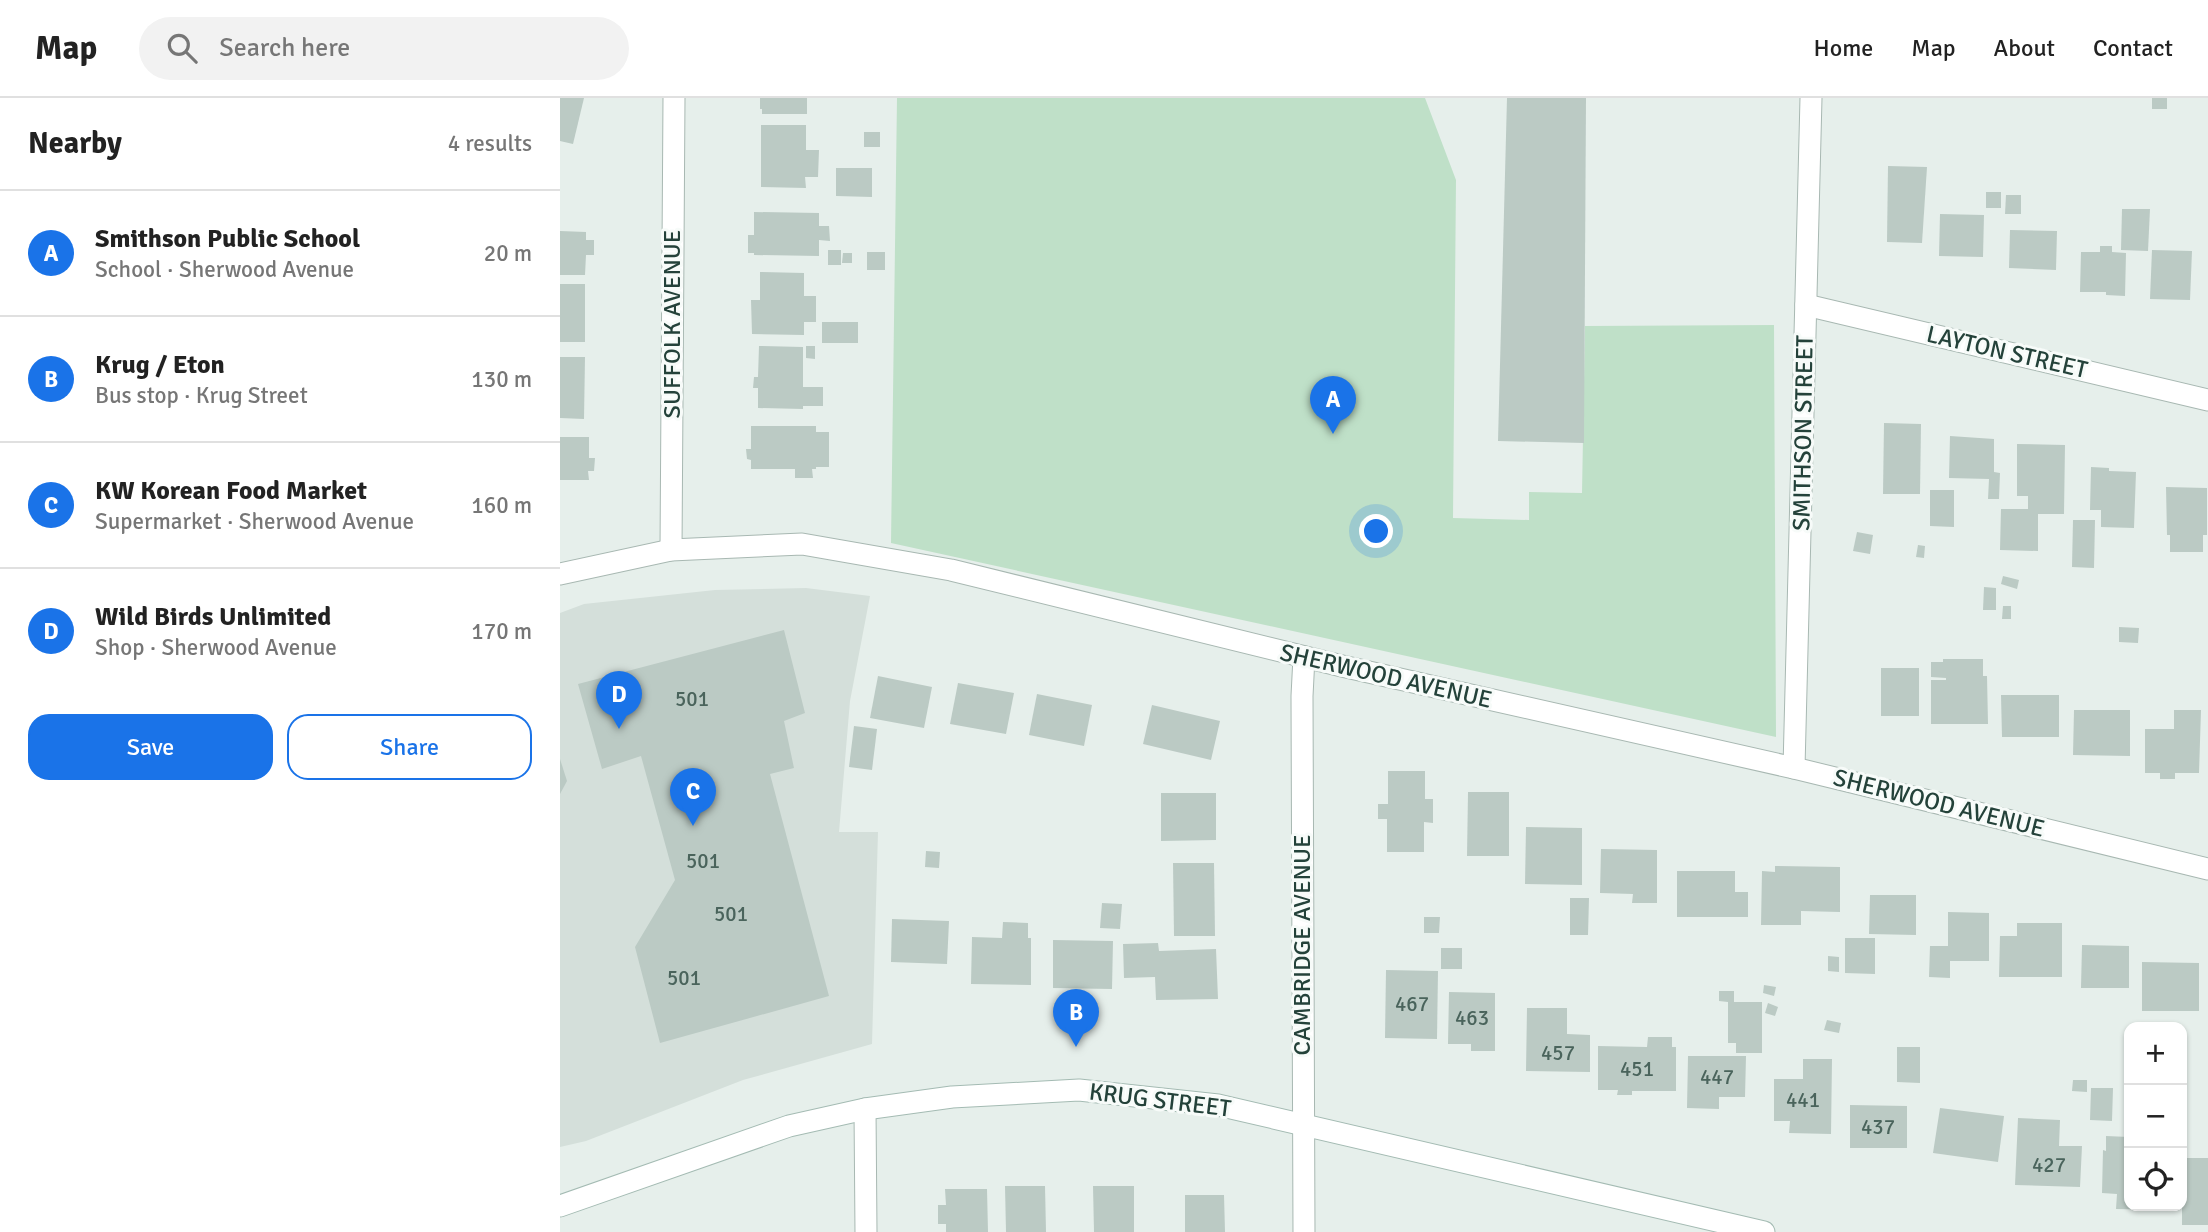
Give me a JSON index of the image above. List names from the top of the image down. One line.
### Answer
{"streets":{"street":["SUFFOLK AVENUE","LAYTON STREET","SMITHSON STREET","SHERWOOD AVENUE","CAMBRIDGE AVENUE","KRUG STREET"]},"crossings":[["SUFFOLK AVENUE","SHERWOOD AVENUE"],["LAYTON STREET","SMITHSON STREET"],["SMITHSON STREET","SHERWOOD AVENUE"],["SHERWOOD AVENUE","CAMBRIDGE AVENUE"],["CAMBRIDGE AVENUE","KRUG STREET"]],"house_numbers":["501","501","501","501","467","463","457","451","447","441","437","427"],"page":{"header":"Map","search":"Search here","nav":["Home","Map","About","Contact"],"heading":["Nearby","4 results"],"list":[{"mark":"A","name":"Smithson Public School","note":"School · Sherwood Avenue","value":"20 m"},{"mark":"B","name":"Krug / Eton","note":"Bus stop · Krug Street","value":"130 m"},{"mark":"C","name":"KW Korean Food Market","note":"Supermarket · Sherwood Avenue","value":"160 m"},{"mark":"D","name":"Wild Birds Unlimited","note":"Shop · Sherwood Avenue","value":"170 m"}],"pins":["A","D","C","B"],"buttons":["Save","Share"],"map_buttons":["+","−"]}}
